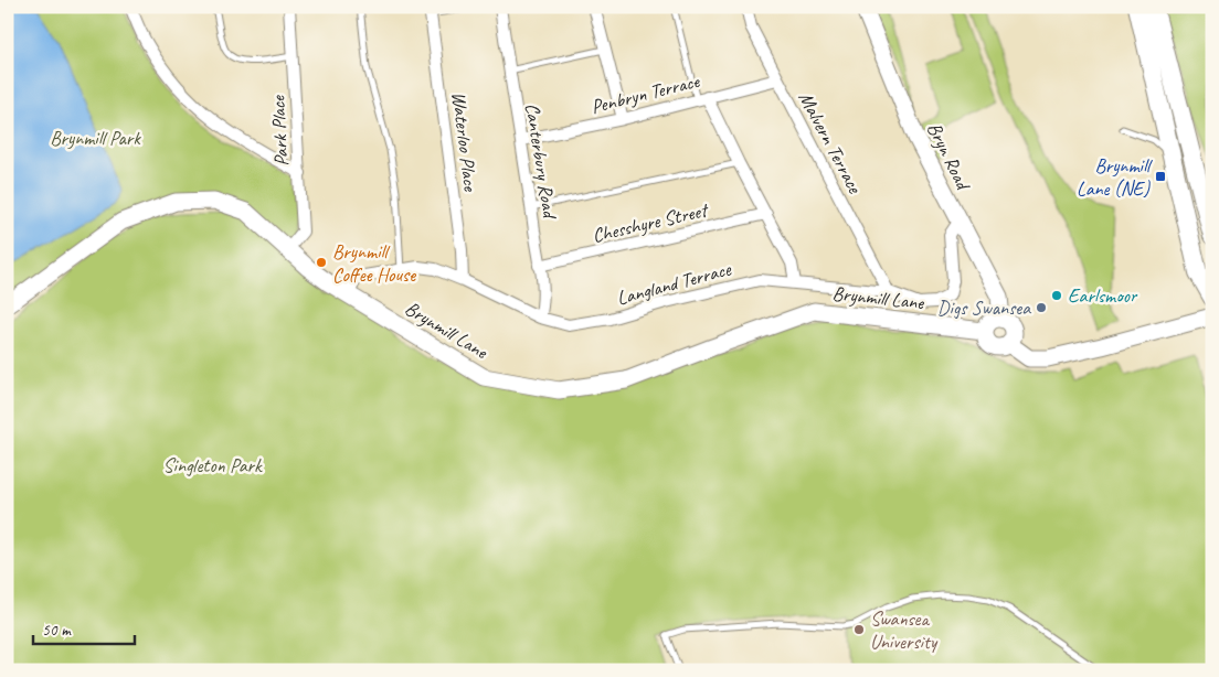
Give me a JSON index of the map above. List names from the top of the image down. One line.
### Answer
{"streets":{"street":["Penbryn Terrace","Park Place","Waterloo Place","Malvern Terrace","Bryn Road","Canterbury Road","Chesshyre Street","Langland Terrace","Brynmill Lane"]},"crossings":[["Penbryn Terrace","Malvern Terrace"],["Penbryn Terrace","Canterbury Road"],["Park Place","Brynmill Lane"],["Waterloo Place","Langland Terrace"],["Malvern Terrace","Langland Terrace"],["Bryn Road","Langland Terrace"],["Bryn Road","Brynmill Lane"],["Canterbury Road","Chesshyre Street"],["Canterbury Road","Langland Terrace"],["Langland Terrace","Brynmill Lane"]],"parks":["Brynmill Park","Singleton Park"],"places":{"transit":["Brynmill Lane (NE)"],"other":["Brynmill Coffee House","Earlsmoor","Digs Swansea","Swansea University"]},"scale_bar":"50 m"}
